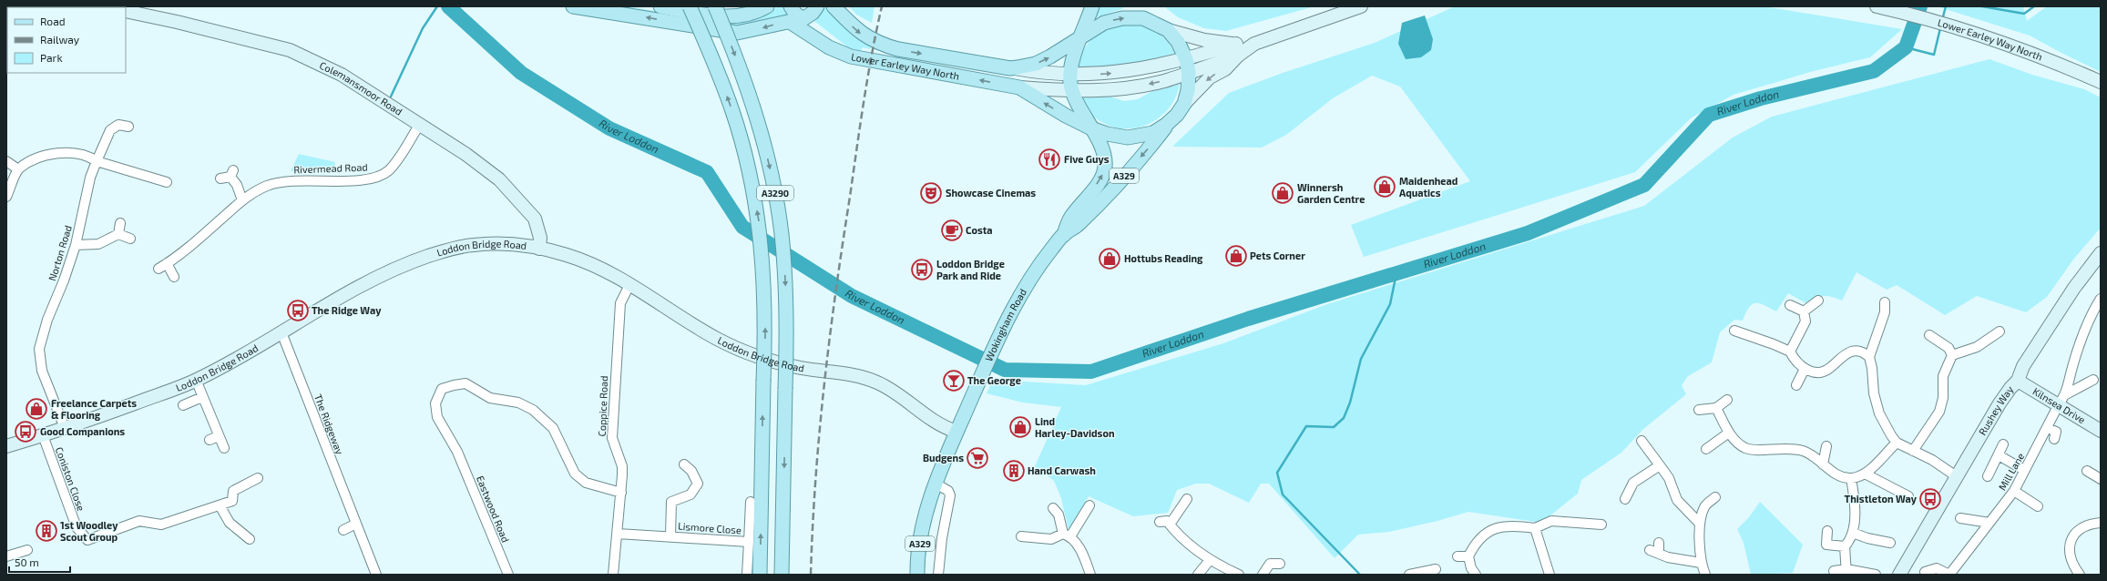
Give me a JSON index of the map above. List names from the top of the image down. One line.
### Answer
{"streets":{"main road":["Lower Earley Way North","A329","A3290","Wokingham Road"],"street":["Colemansmoor Road","Rivermead Road","Loddon Bridge Road","Norton Road","Coppice Road","Kilnsea Drive","Rushey Way","The Ridgeway","Mill Lane","Coniston Close","Eastwood Road","Lismore Close"]},"crossings":[["Lower Earley Way North","A329"],["Lower Earley Way North","Wokingham Road"],["Colemansmoor Road","Rivermead Road"],["Colemansmoor Road","Loddon Bridge Road"],["A329","Wokingham Road"],["Loddon Bridge Road","Norton Road"],["Loddon Bridge Road","Wokingham Road"],["Loddon Bridge Road","Coppice Road"],["Loddon Bridge Road","The Ridgeway"],["Loddon Bridge Road","Coniston Close"],["Coppice Road","Eastwood Road"],["Coppice Road","Lismore Close"],["Kilnsea Drive","Rushey Way"],["Kilnsea Drive","Mill Lane"]],"water":["River Loddon"],"places":{"restaurant":["Five Guys"],"shop":["Maidenhead Aquatics","Winnersh Garden Centre","Pets Corner","Hottubs Reading","Freelance Carpets & Flooring","Lind Harley-Davidson"],"theatre":["Showcase Cinemas"],"cafe":["Costa"],"bus stop":["Loddon Bridge Park and Ride","The Ridge Way","Good Companions","Thistleton Way"],"bar":["The George"],"supermarket":["Budgens"],"building":["Hand Carwash","1st Woodley Scout Group"]},"legend":["Road","Railway","Park"],"scale_bar":"50 m"}
